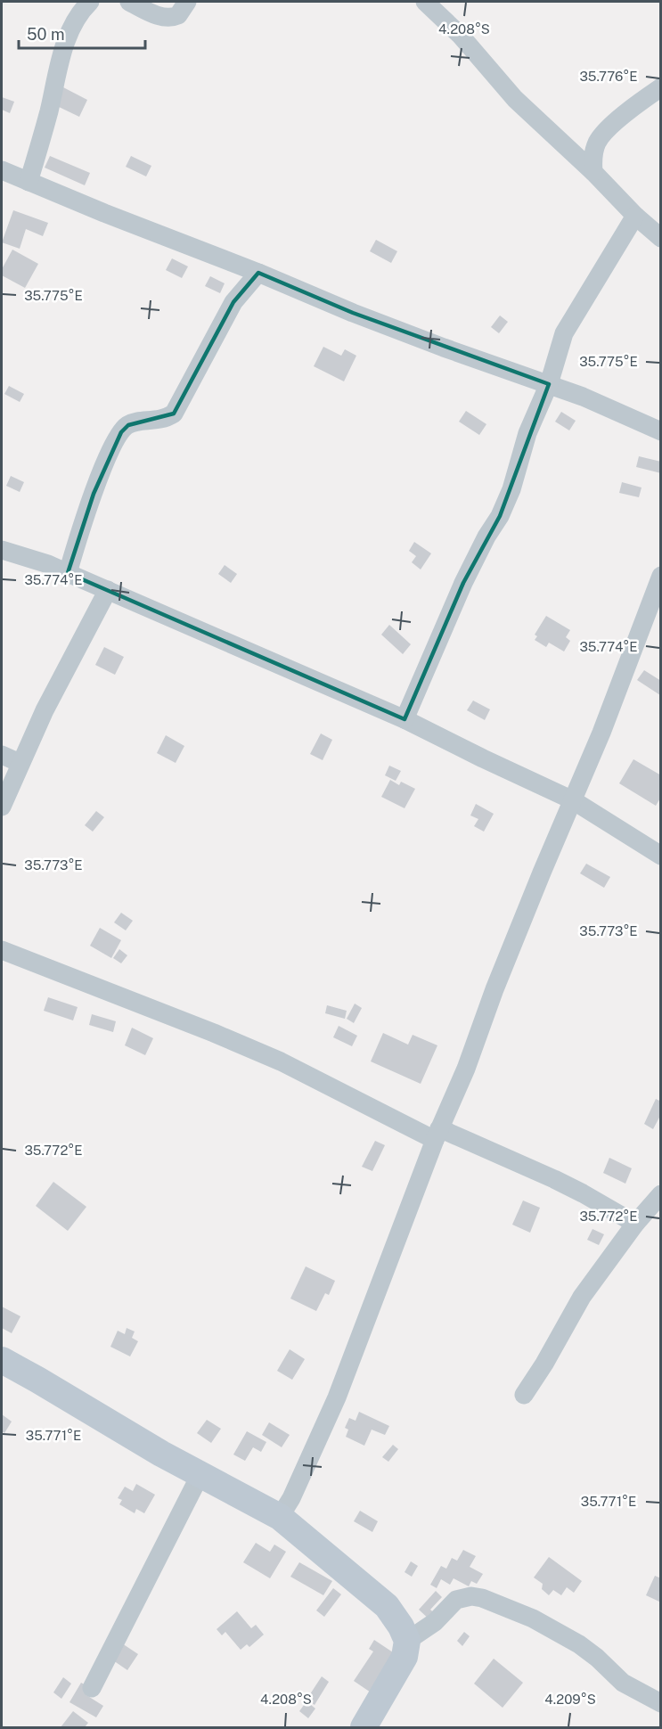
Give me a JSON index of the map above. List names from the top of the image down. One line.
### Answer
{"scale_bar":"50 m","coordinates":["4.208°S","35.776°E","35.775°E","35.774°E","35.773°E","35.772°E","35.771°E","4.209°S"]}
